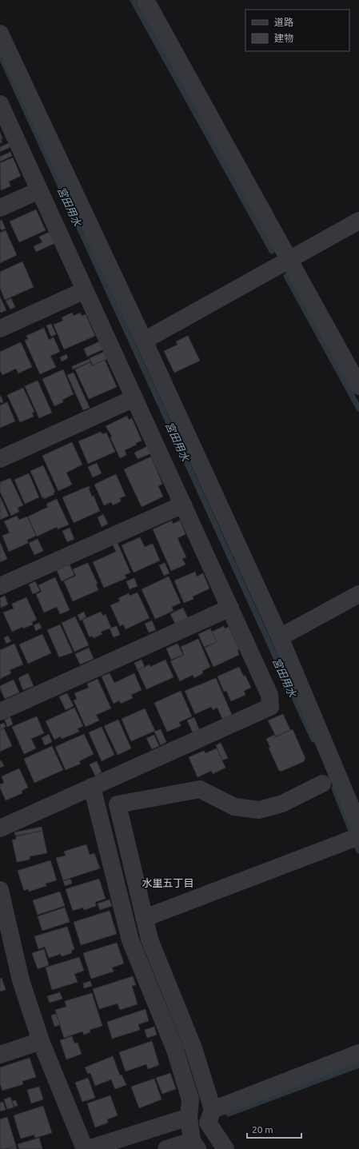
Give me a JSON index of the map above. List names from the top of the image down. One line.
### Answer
{"districts":["水里五丁目"],"water":["宮田用水"],"legend":["道路","建物"],"scale_bar":"20 m"}
